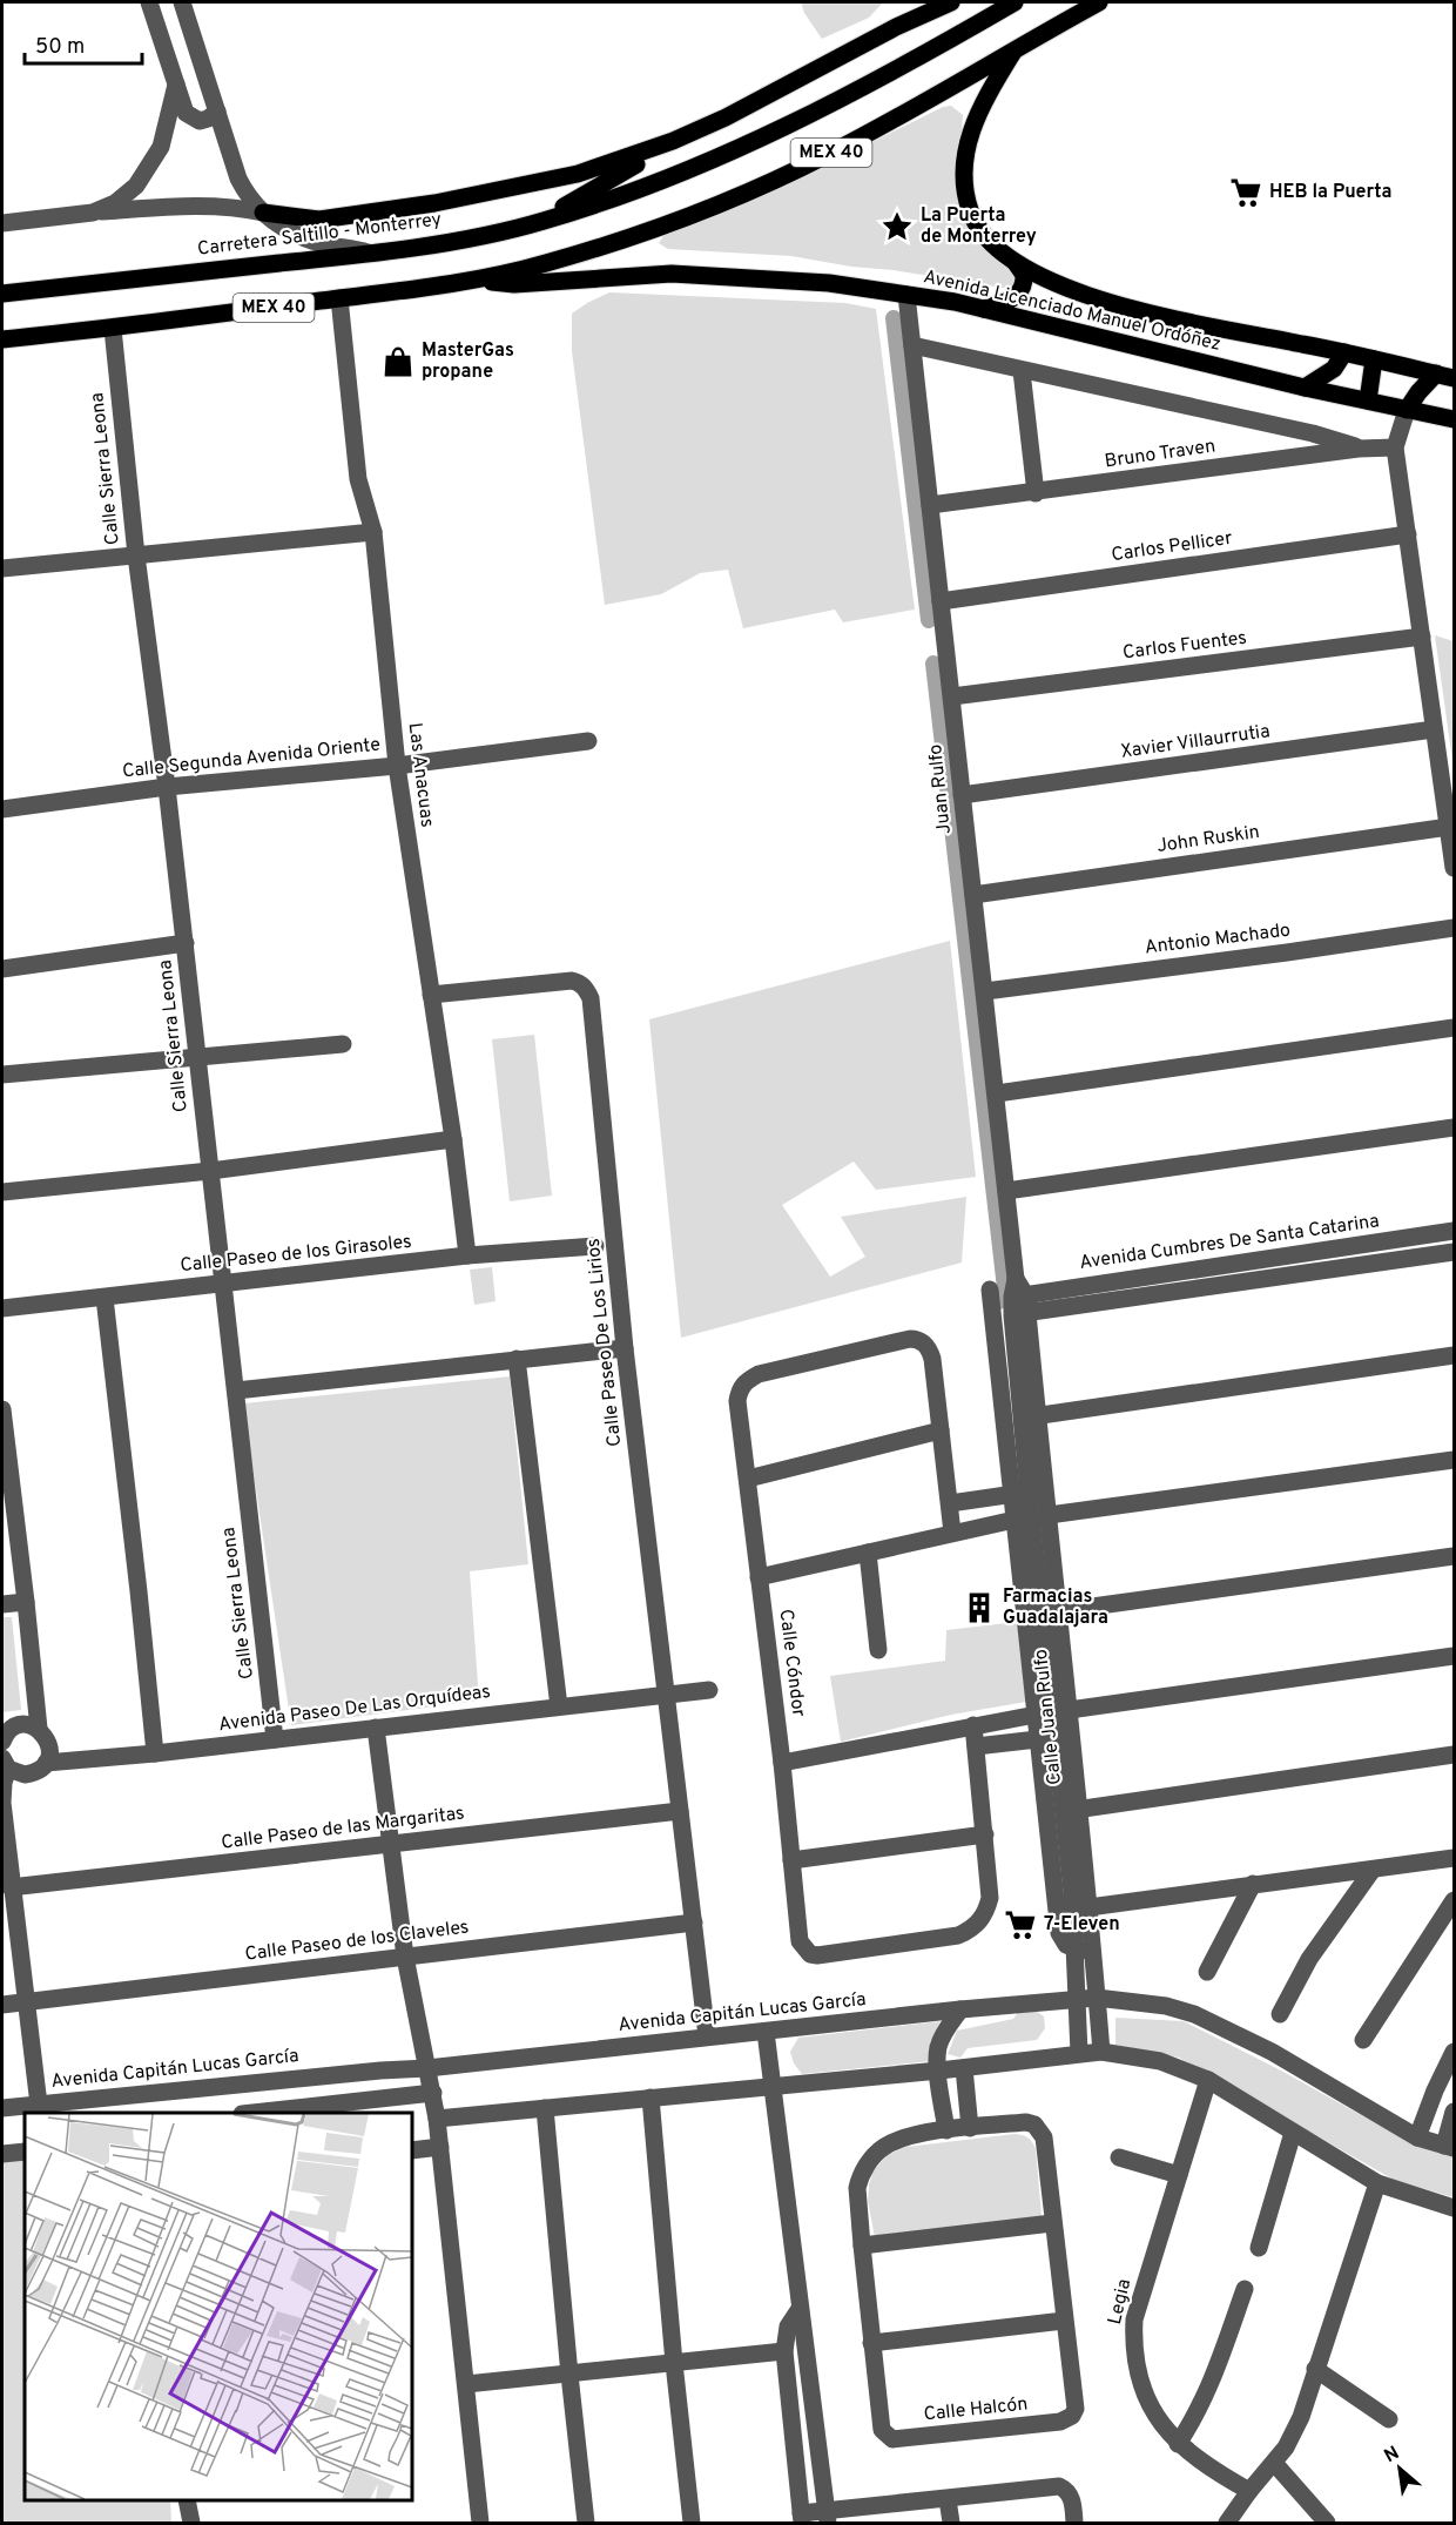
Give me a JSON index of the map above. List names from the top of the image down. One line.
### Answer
{"streets":{"main road":["MEX 40","Carretera Saltillo - Monterrey","Avenida Licenciado Manuel Ordóñez"],"street":["Bruno Traven","Calle Sierra Leona","Carlos Pellicer","Carlos Fuentes","Xavier Villaurrutia","Calle Segunda Avenida Oriente","Las Anacuas","Juan Rulfo","John Ruskin","Antonio Machado","Avenida Cumbres De Santa Catarina","Calle Paseo de los Girasoles","Calle Paseo De Los Lirios","Calle Cóndor","Avenida Paseo De Las Orquídeas","Calle Juan Rulfo","Calle Paseo de las Margaritas","Calle Paseo de los Claveles","Avenida Capitán Lucas García","Legia","Calle Halcón"]},"crossings":[["MEX 40","Avenida Licenciado Manuel Ordóñez"],["MEX 40","Calle Sierra Leona"],["MEX 40","Las Anacuas"],["Avenida Licenciado Manuel Ordóñez","Juan Rulfo"],["Bruno Traven","Juan Rulfo"],["Calle Sierra Leona","Calle Segunda Avenida Oriente"],["Calle Sierra Leona","Calle Paseo de los Girasoles"],["Calle Sierra Leona","Avenida Paseo De Las Orquídeas"],["Carlos Pellicer","Juan Rulfo"],["Carlos Fuentes","Juan Rulfo"],["Xavier Villaurrutia","Juan Rulfo"],["Calle Segunda Avenida Oriente","Las Anacuas"],["Las Anacuas","Calle Paseo de los Girasoles"],["Las Anacuas","Calle Paseo De Los Lirios"],["Juan Rulfo","John Ruskin"],["Juan Rulfo","Antonio Machado"],["Juan Rulfo","Avenida Cumbres De Santa Catarina"],["Juan Rulfo","Calle Juan Rulfo"],["Avenida Cumbres De Santa Catarina","Calle Juan Rulfo"],["Calle Paseo De Los Lirios","Avenida Paseo De Las Orquídeas"],["Calle Juan Rulfo","Avenida Capitán Lucas García"]],"places":{"supermarket":["HEB la Puerta","7-Eleven"],"place":["La Puerta de Monterrey"],"shop":["MasterGas propane"],"building":["Farmacias Guadalajara"]},"scale_bar":"50 m","north":"top left"}
